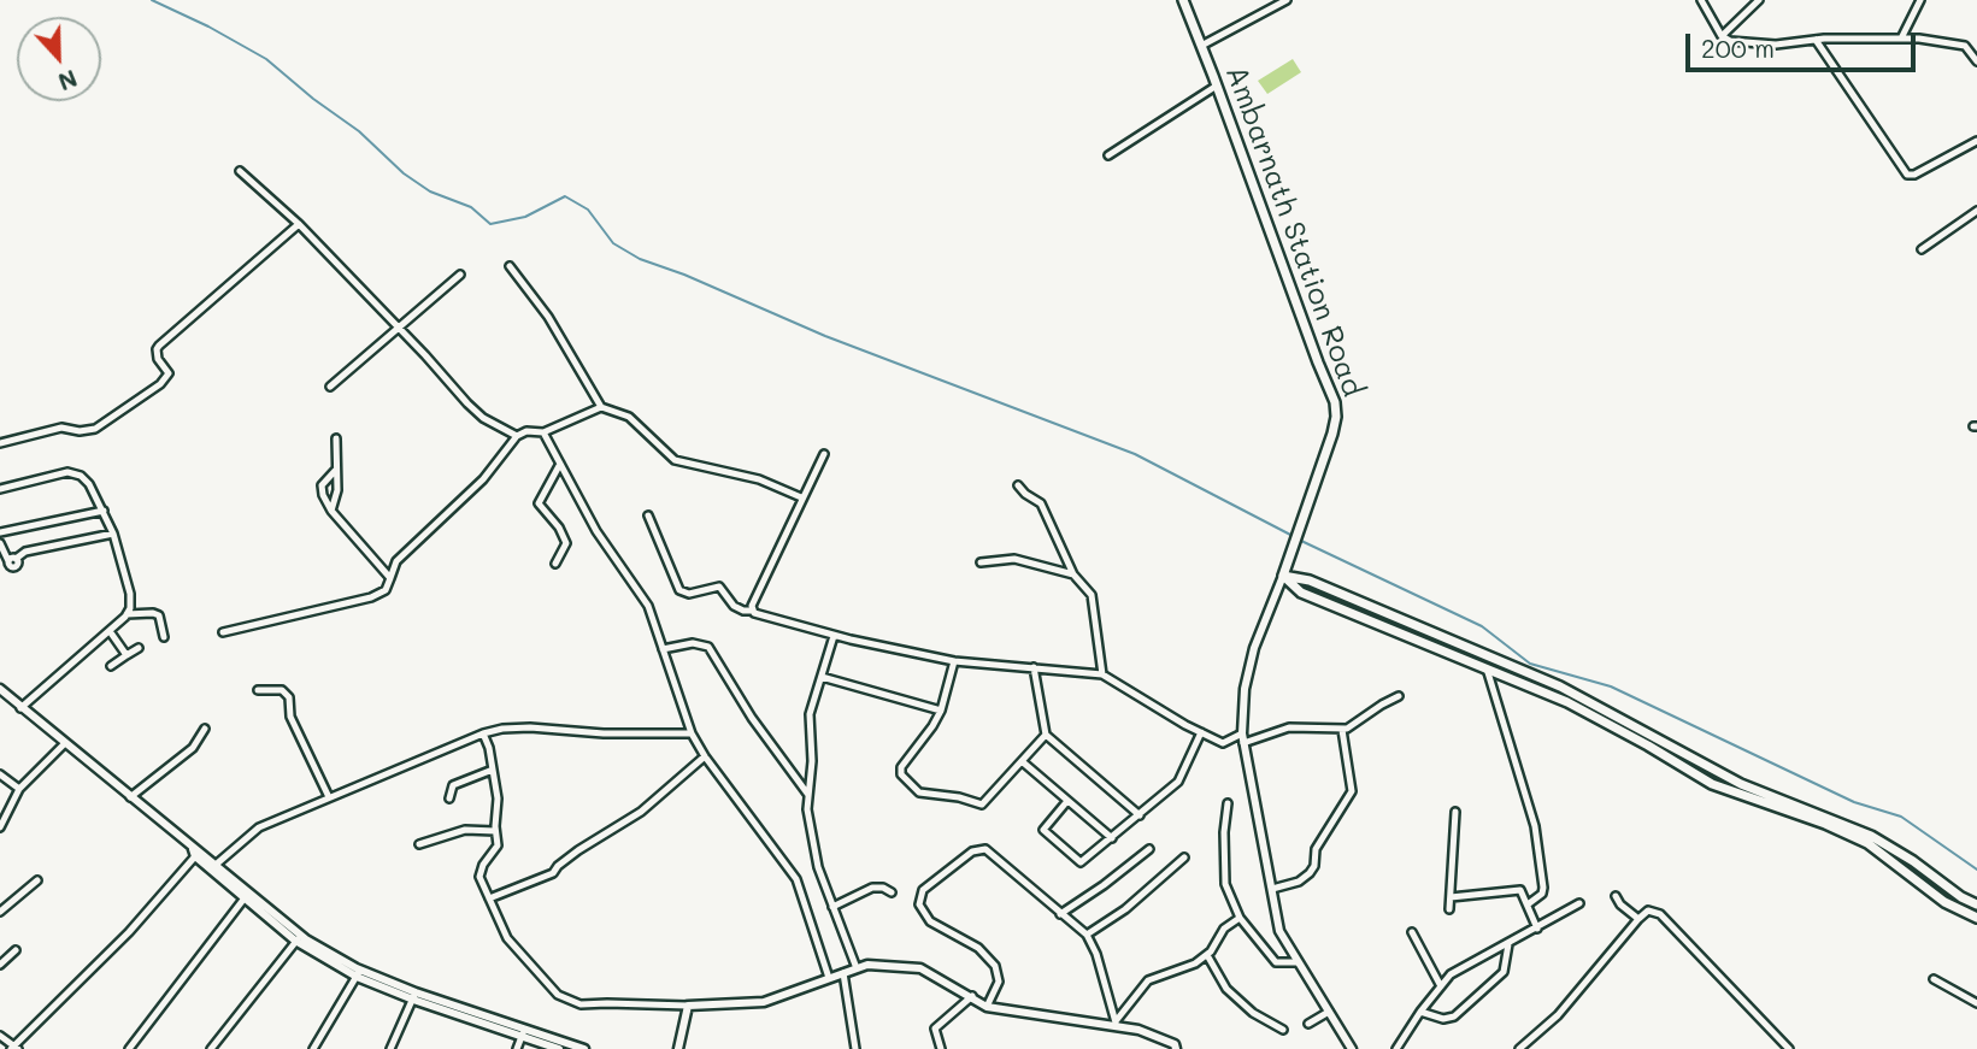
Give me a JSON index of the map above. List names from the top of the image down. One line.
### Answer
{"streets":{"main road":["Ambarnath Station Road"]},"scale_bar":"200 m","north":"bottom"}
